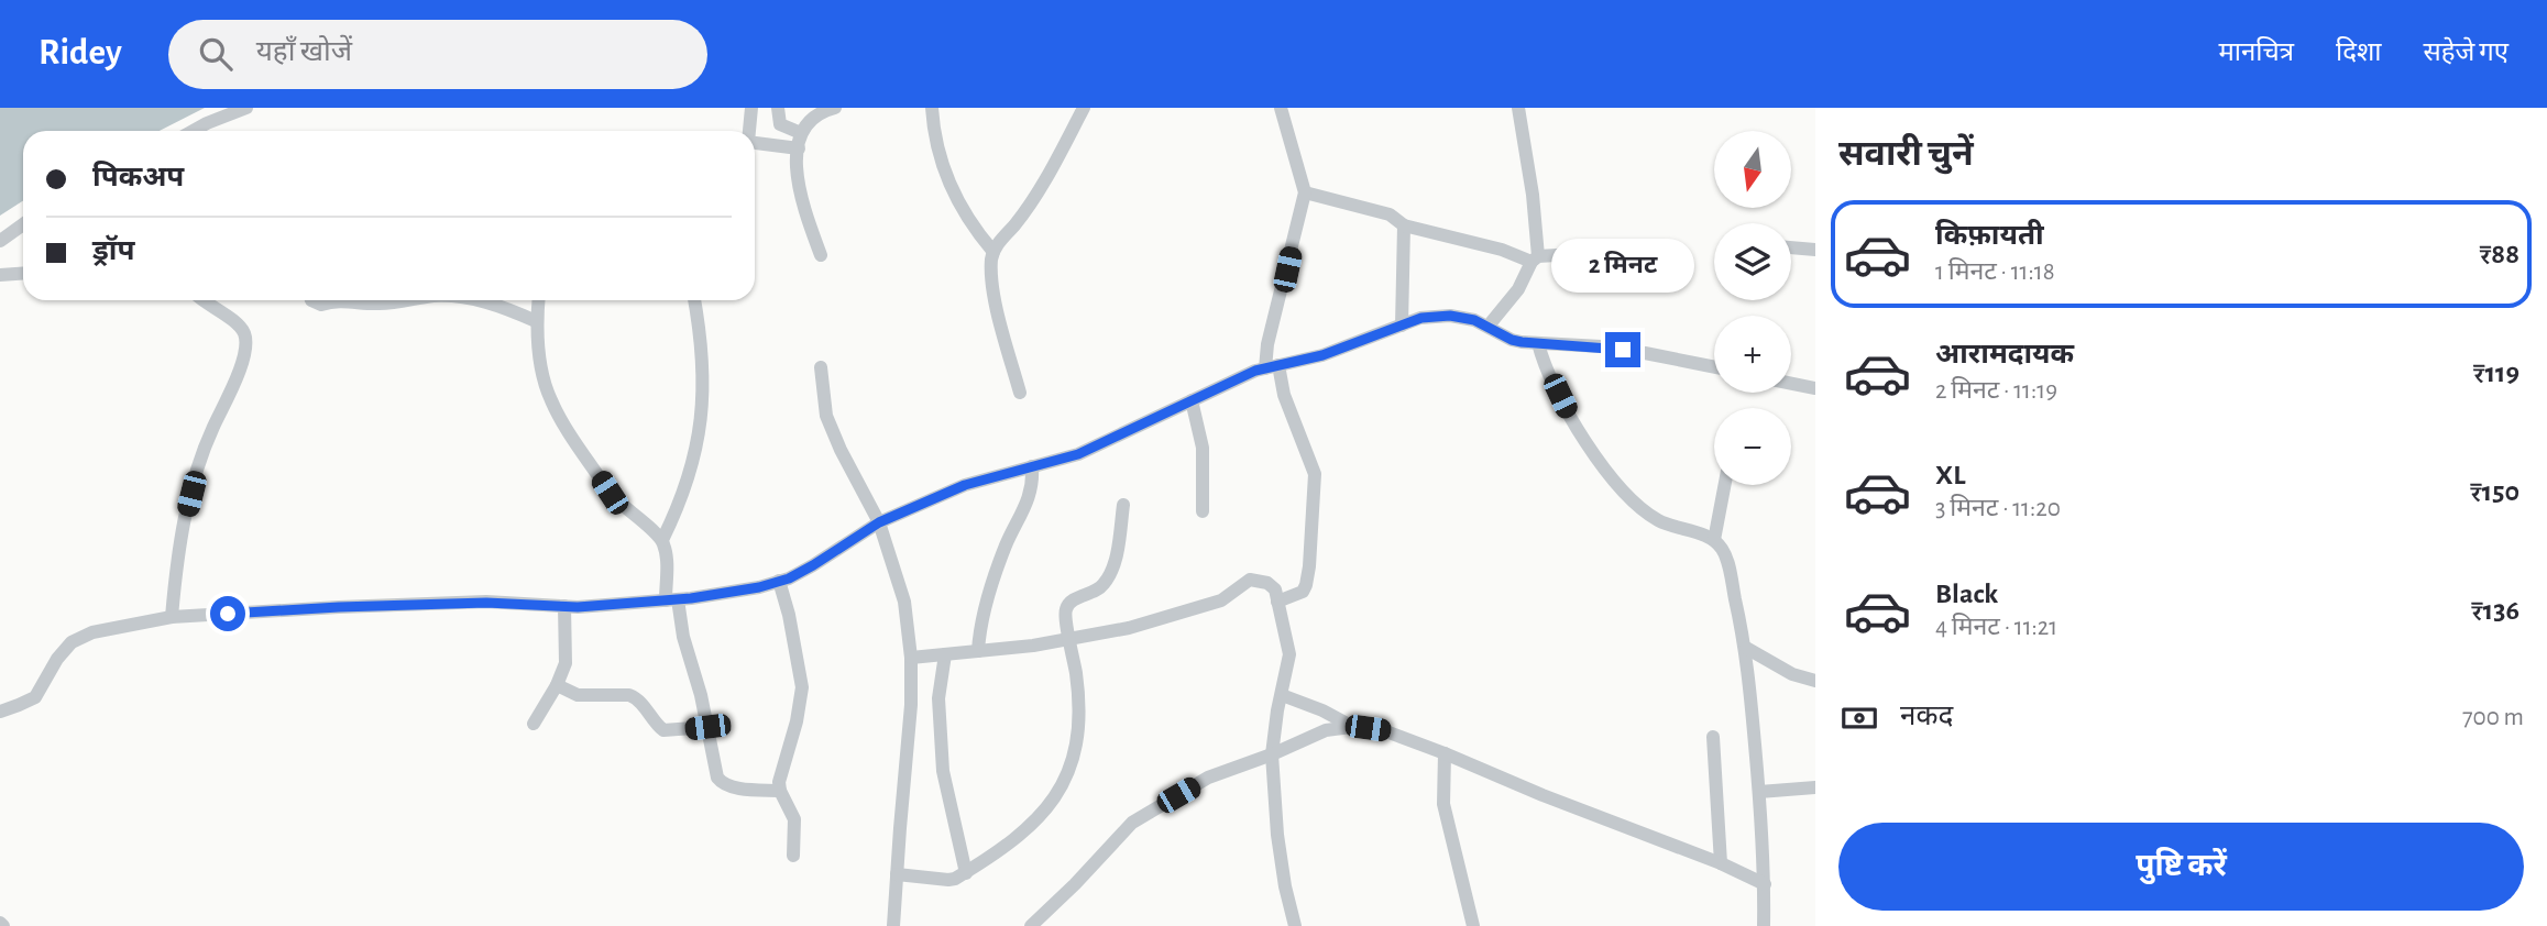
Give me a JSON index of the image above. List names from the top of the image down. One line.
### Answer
{"north":"bottom","page":{"header":"Ridey","search":"यहाँ खोजें","nav":["मानचित्र","दिशा","सहेजे गए"],"heading":"सवारी चुनें","map_buttons":["+","−"],"banner":["पिकअप","ड्रॉप"],"list":[{"name":"किफ़ायती","note":"1 मिनट · 11:18","value":"₹88"},{"name":"आरामदायक","note":"2 मिनट · 11:19","value":"₹119"},{"name":"XL","note":"3 मिनट · 11:20","value":"₹150"},{"name":"Black","note":"4 मिनट · 11:21","value":"₹136"}],"bubble":"2 मिनट","pay":["नकद","700 m"],"buttons":"पुष्टि करें"}}
